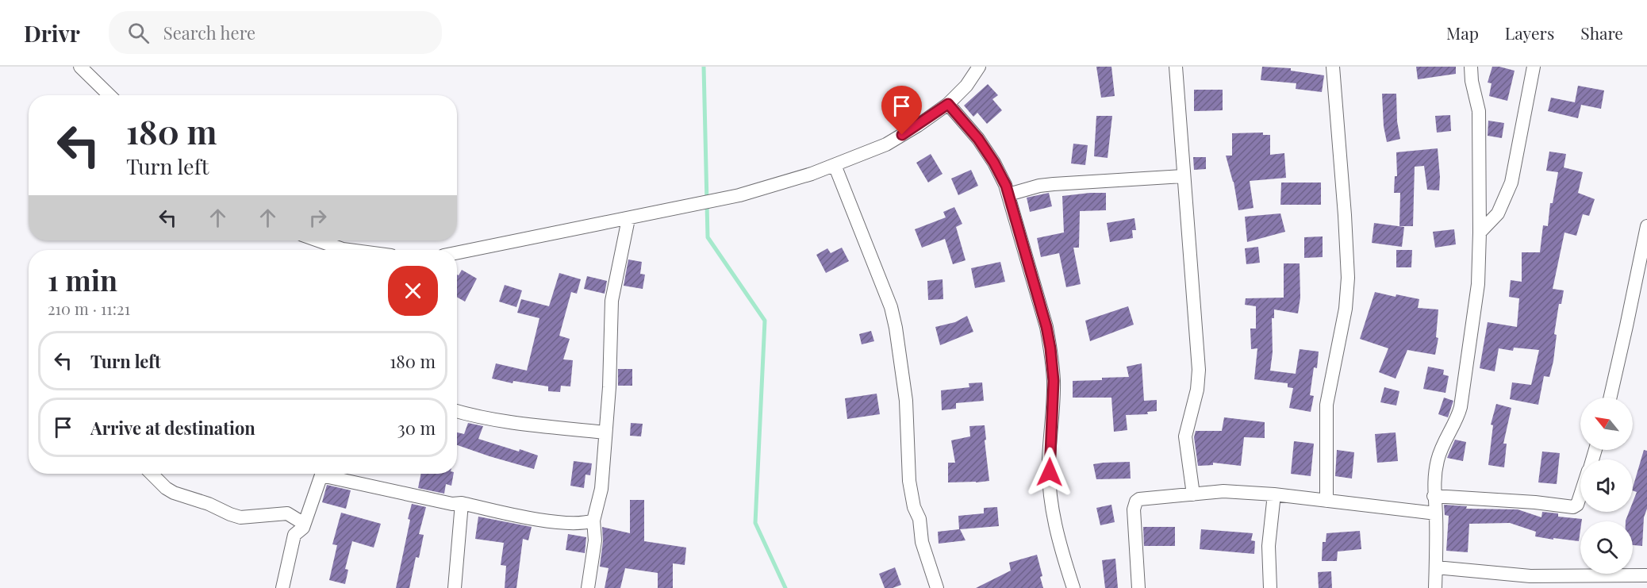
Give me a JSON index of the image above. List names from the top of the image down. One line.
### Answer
{"north":"top left","page":{"header":"Drivr","search":"Search here","nav":["Map","Layers","Share"],"turn":["180 m","Turn left"],"heading":["1 min","210 m · 11:21"],"list":[{"name":"Turn left","value":"180 m"},{"name":"Arrive at destination","value":"30 m"}]}}
